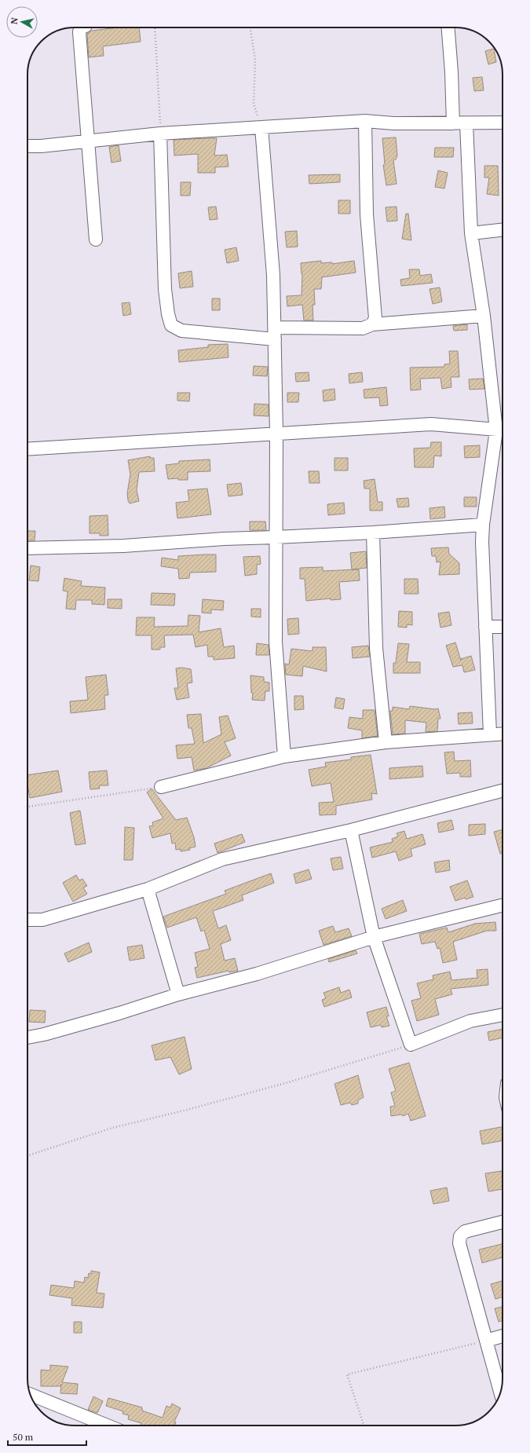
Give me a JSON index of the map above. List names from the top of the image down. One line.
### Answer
{"scale_bar":"50 m","north":"left"}
